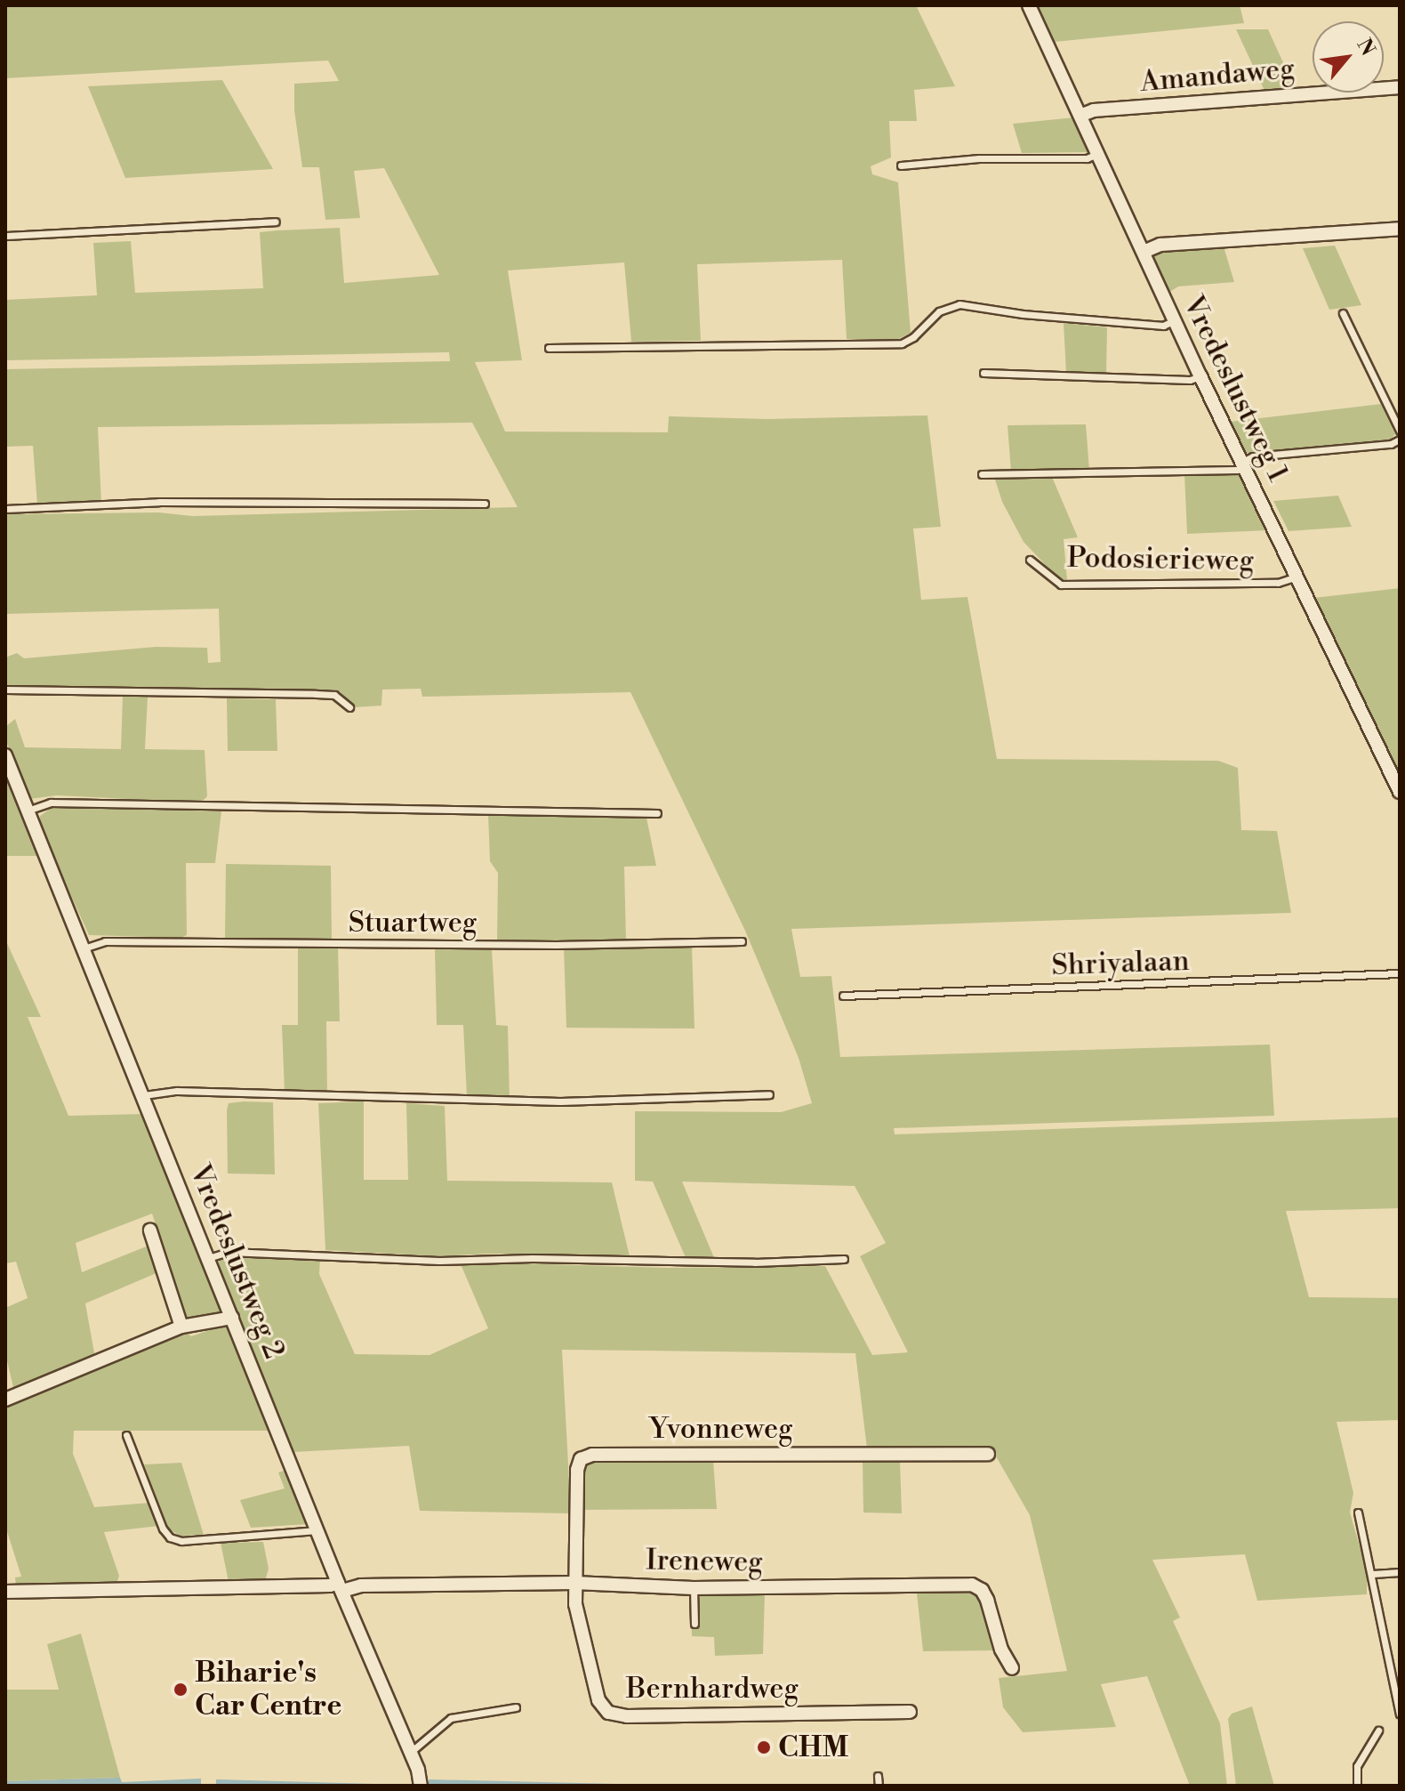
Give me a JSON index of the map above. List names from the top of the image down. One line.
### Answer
{"streets":{"street":["Amandaweg","Vredeslustweg 1","Vredeslustweg 2","Yvonneweg","Ireneweg","Bernhardweg"],"lane":["Podosierieweg","Stuartweg","Shriyalaan"]},"crossings":[["Amandaweg","Vredeslustweg 1"],["Vredeslustweg 1","Podosierieweg"],["Stuartweg","Vredeslustweg 2"],["Vredeslustweg 2","Ireneweg"],["Yvonneweg","Ireneweg"],["Yvonneweg","Bernhardweg"],["Ireneweg","Bernhardweg"]],"places":["Biharie's Car Centre","CHM"],"north":"top right"}
